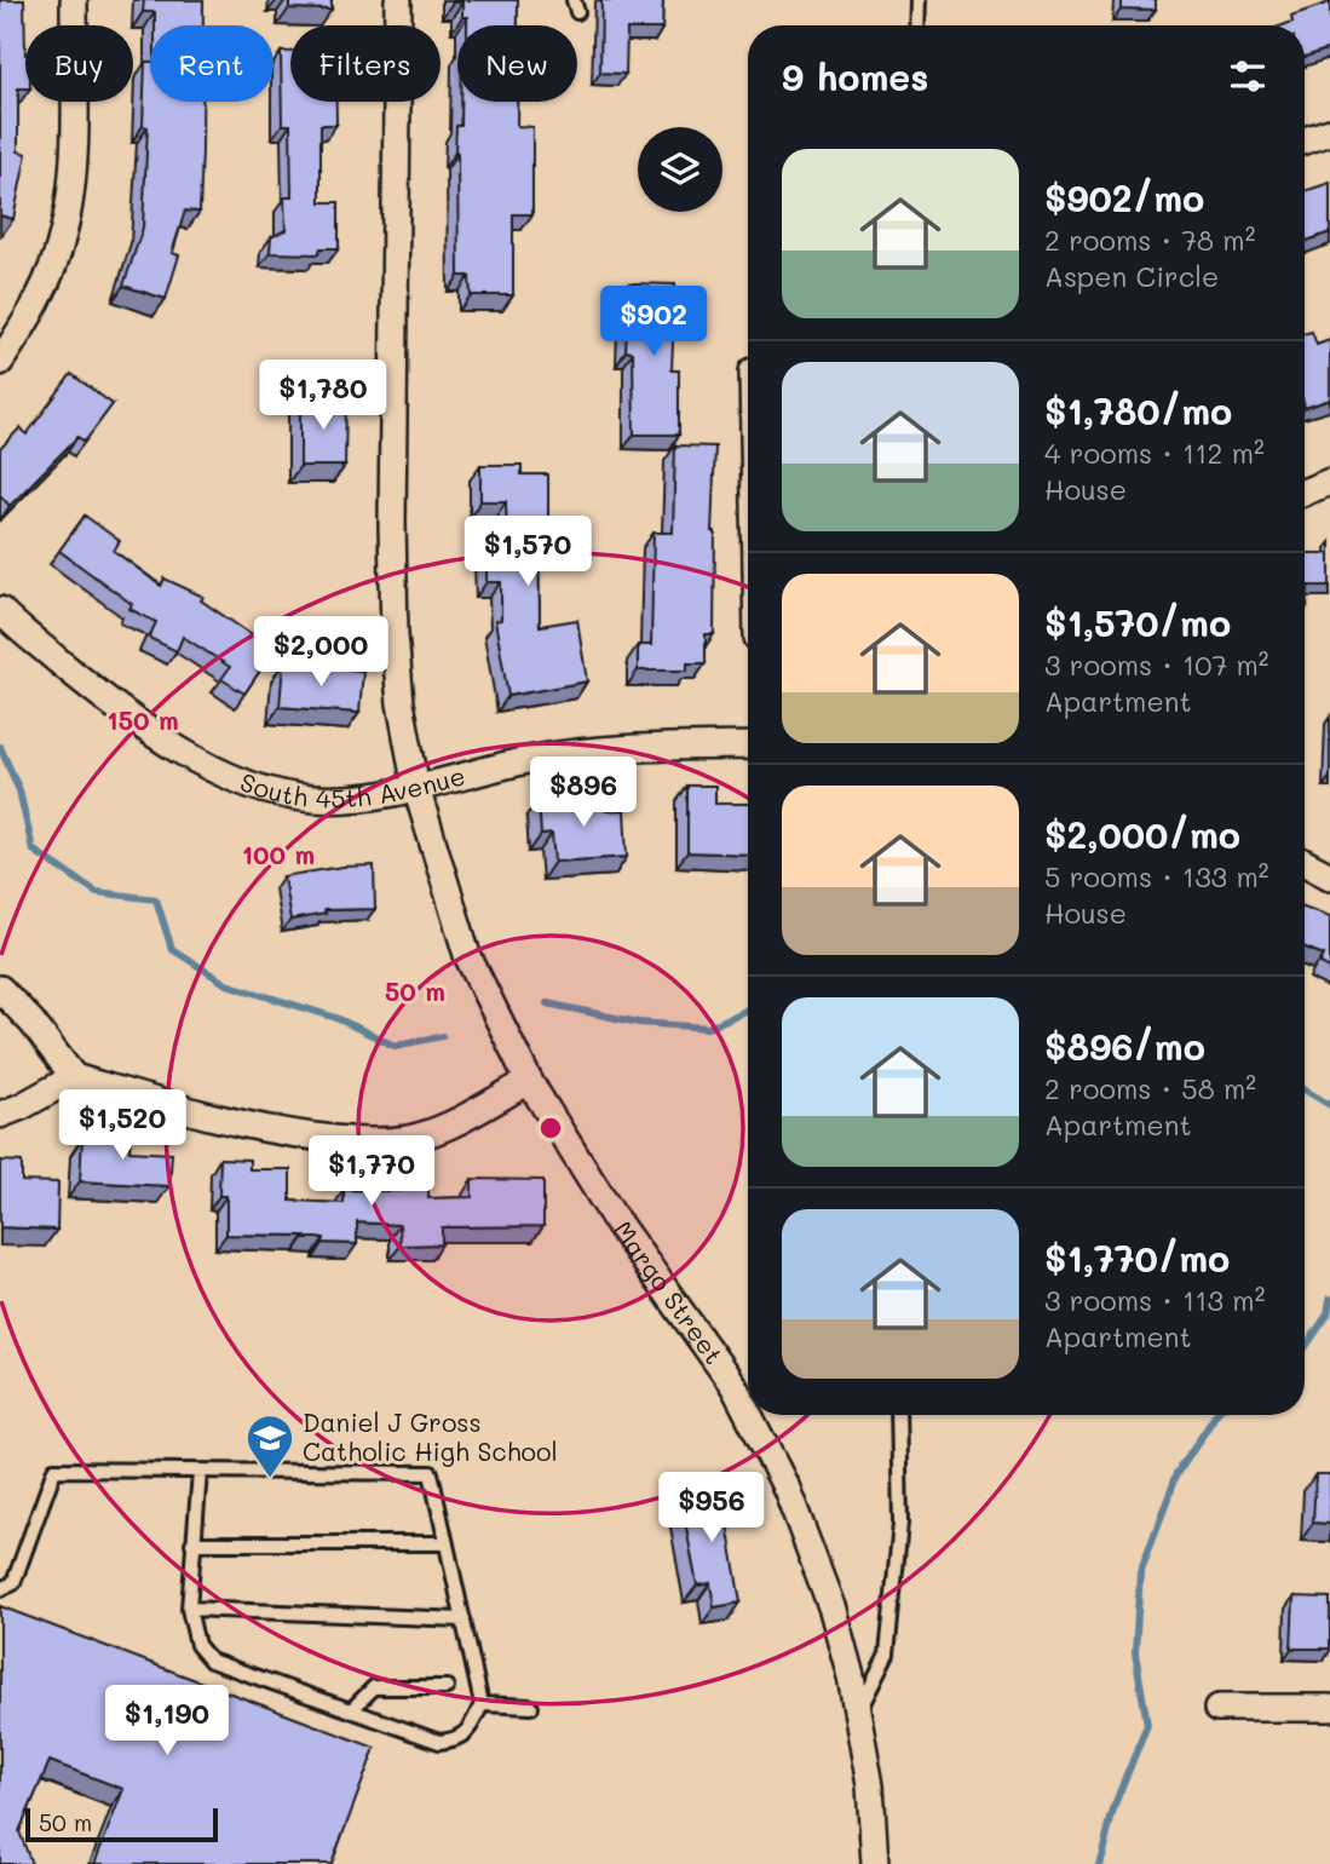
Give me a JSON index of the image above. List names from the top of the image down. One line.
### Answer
{"streets":{"street":["South 45th Avenue","Margo Street"]},"crossings":[["South 45th Avenue","Margo Street"]],"places":{"school or university":["Daniel J Gross Catholic High School"]},"scale_bar":"50 m","page":{"chip":["Buy","Rent","Filters","New"],"heading":"9 homes","list":[{"name":"$902/mo","note":"2 rooms · 78 m² · Aspen Circle"},{"name":"$1,780/mo","note":"4 rooms · 112 m² · House"},{"name":"$1,570/mo","note":"3 rooms · 107 m² · Apartment"},{"name":"$2,000/mo","note":"5 rooms · 133 m² · House"},{"name":"$896/mo","note":"2 rooms · 58 m² · Apartment"},{"name":"$1,770/mo","note":"3 rooms · 113 m² · Apartment"}],"price":["$902","$1,780","$1,570","$2,000","$896","$1,520","$1,770","$956","$1,190"],"scale":"50 m"},"rings":["150 m","100 m","50 m"]}
